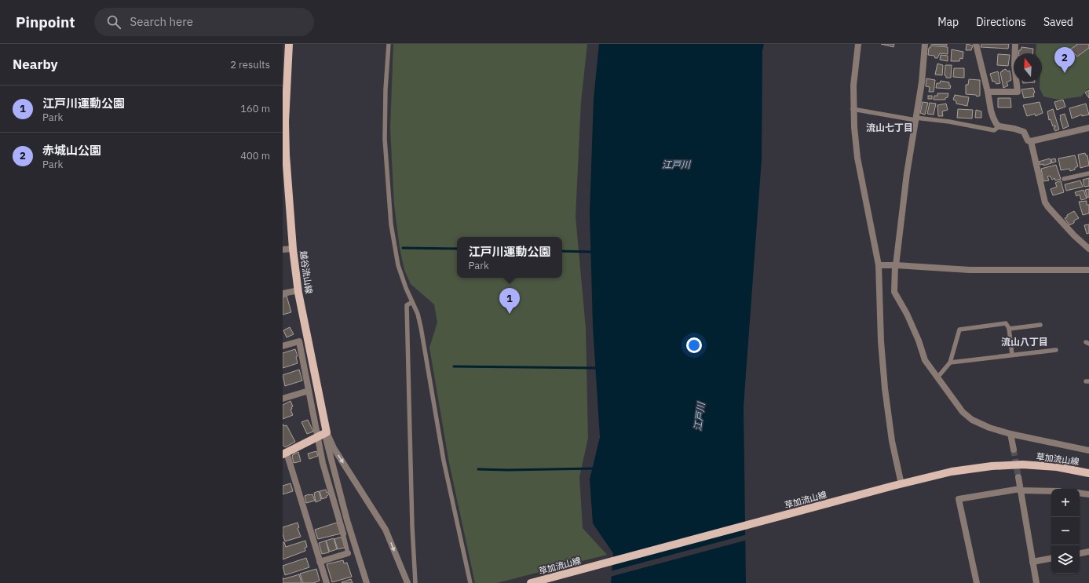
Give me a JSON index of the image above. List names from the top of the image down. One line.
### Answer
{"streets":{"main road":["越谷流山線","草加流山線"]},"districts":["流山七丁目","流山八丁目"],"water":["江戸川"],"north":"top","page":{"header":"Pinpoint","search":"Search here","nav":["Map","Directions","Saved"],"heading":["Nearby","2 results"],"pins":["2","1"],"list":[{"mark":"1","name":"江戸川運動公園","note":"Park","value":"160 m"},{"mark":"2","name":"赤城山公園","note":"Park","value":"400 m"}],"popup":["江戸川運動公園","Park"],"map_buttons":["+","−"]}}
